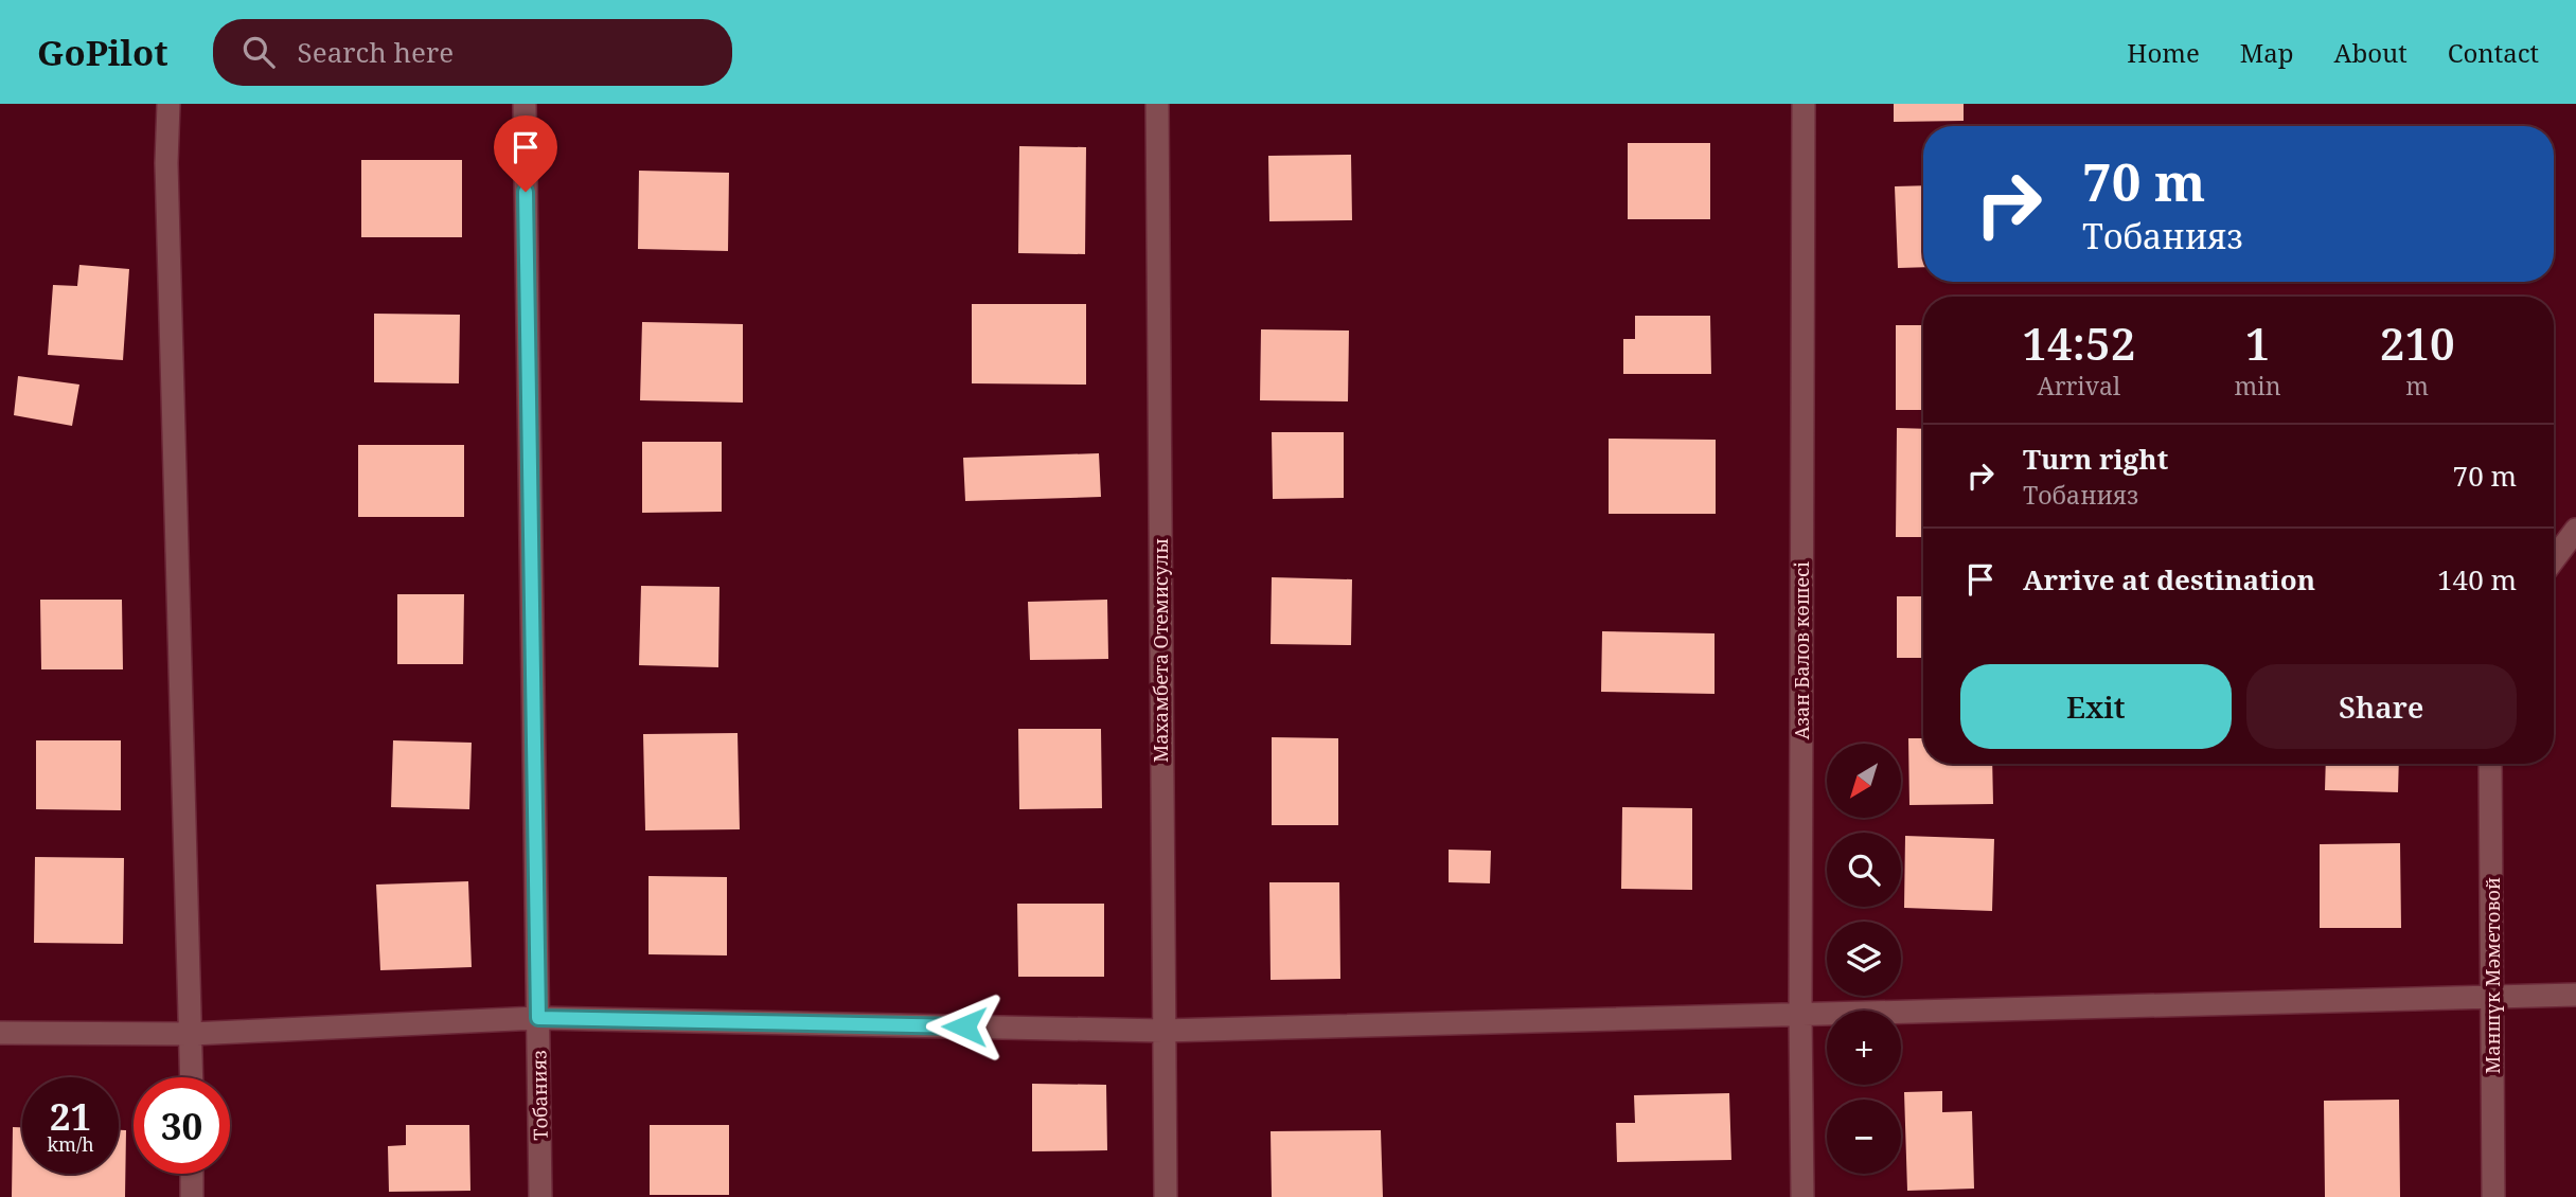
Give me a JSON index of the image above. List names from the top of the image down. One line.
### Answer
{"streets":{"street":["Махамбета Отемисулы","Азан Балов көшесі","Маншүк Мәметовой","Тобанияз"]},"north":"bottom left","page":{"header":"GoPilot","search":"Search here","nav":["Home","Map","About","Contact"],"turn":["70 m","Тобанияз"],"eta":["14:52","Arrival","1","min","210","m"],"list":[{"name":"Turn right","note":"Тобанияз","value":"70 m"},{"name":"Arrive at destination","value":"140 m"}],"buttons":["Exit","Share"],"map_buttons":["+","−"],"speed":"21 km/h","limit":"30"}}
